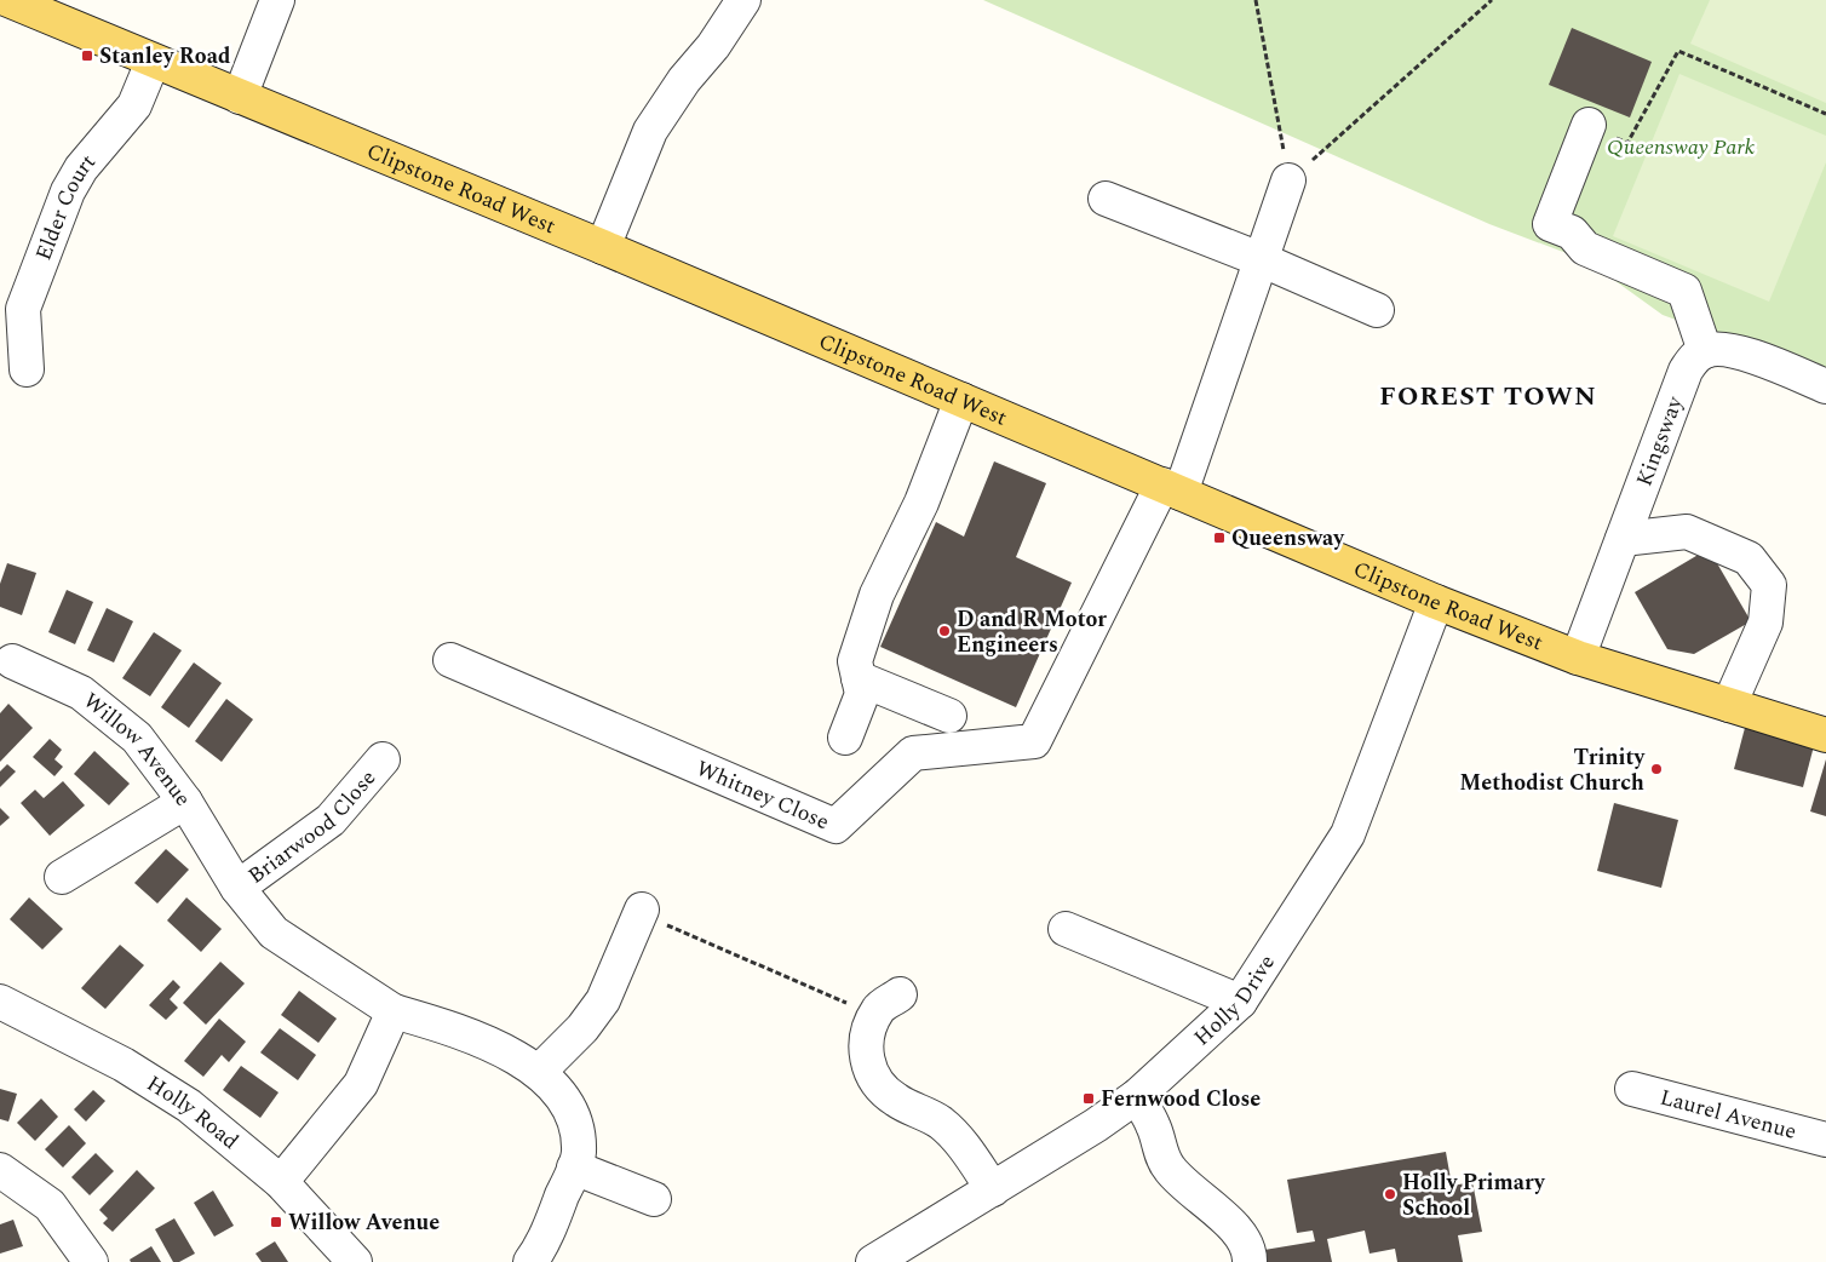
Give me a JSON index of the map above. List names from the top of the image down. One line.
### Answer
{"streets":{"main road":["Clipstone Road West"],"street":["Elder Court","Kingsway","Willow Avenue","Whitney Close","Briarwood Close","Holly Drive","Holly Road","Laurel Avenue"]},"crossings":[["Clipstone Road West","Elder Court"],["Clipstone Road West","Kingsway"],["Clipstone Road West","Whitney Close"],["Clipstone Road West","Holly Drive"],["Willow Avenue","Briarwood Close"]],"districts":["FOREST TOWN"],"parks":["Queensway Park"],"places":{"transit":["Stanley Road","Queensway","Fernwood Close","Willow Avenue"],"other":["D and R Motor Engineers","Trinity Methodist Church","Holly Primary School"]}}
